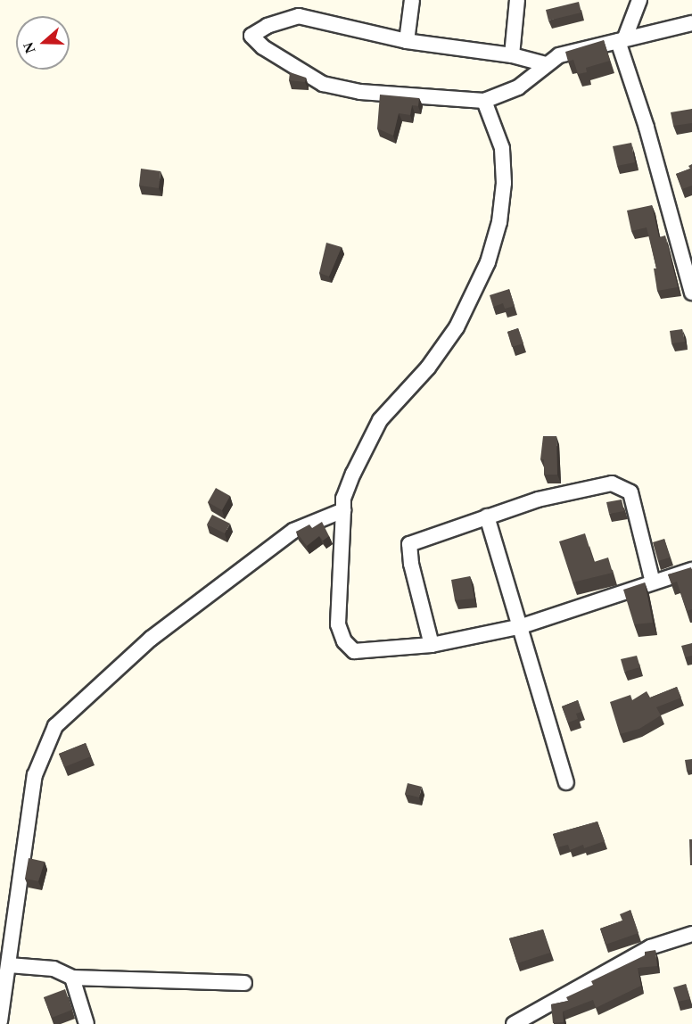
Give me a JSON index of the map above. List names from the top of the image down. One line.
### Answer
{"north":"left"}
